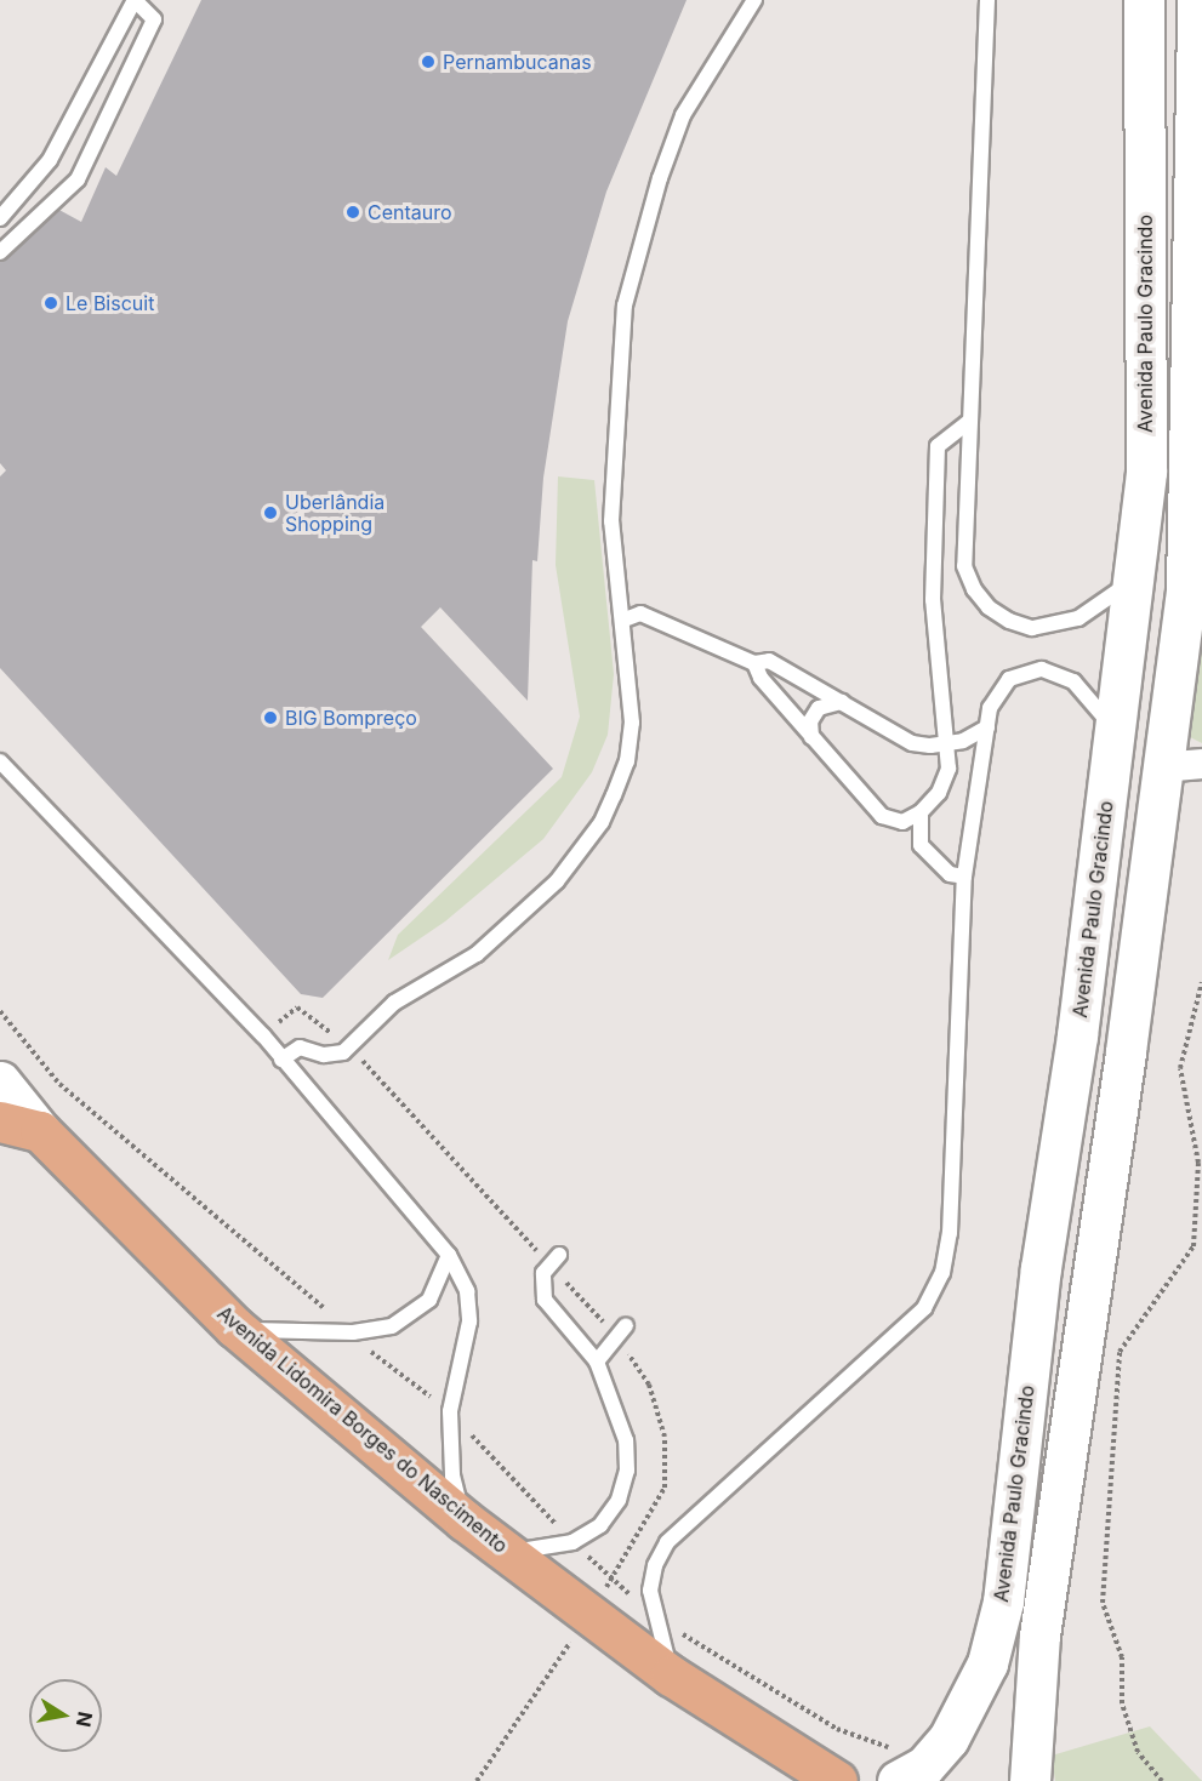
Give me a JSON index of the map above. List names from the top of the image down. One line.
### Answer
{"streets":{"main road":["Avenida Lidomira Borges do Nascimento"],"street":["Avenida Paulo Gracindo"]},"places":["Pernambucanas","Centauro","Le Biscuit","Uberlândia Shopping","BIG Bompreço"],"north":"right"}
